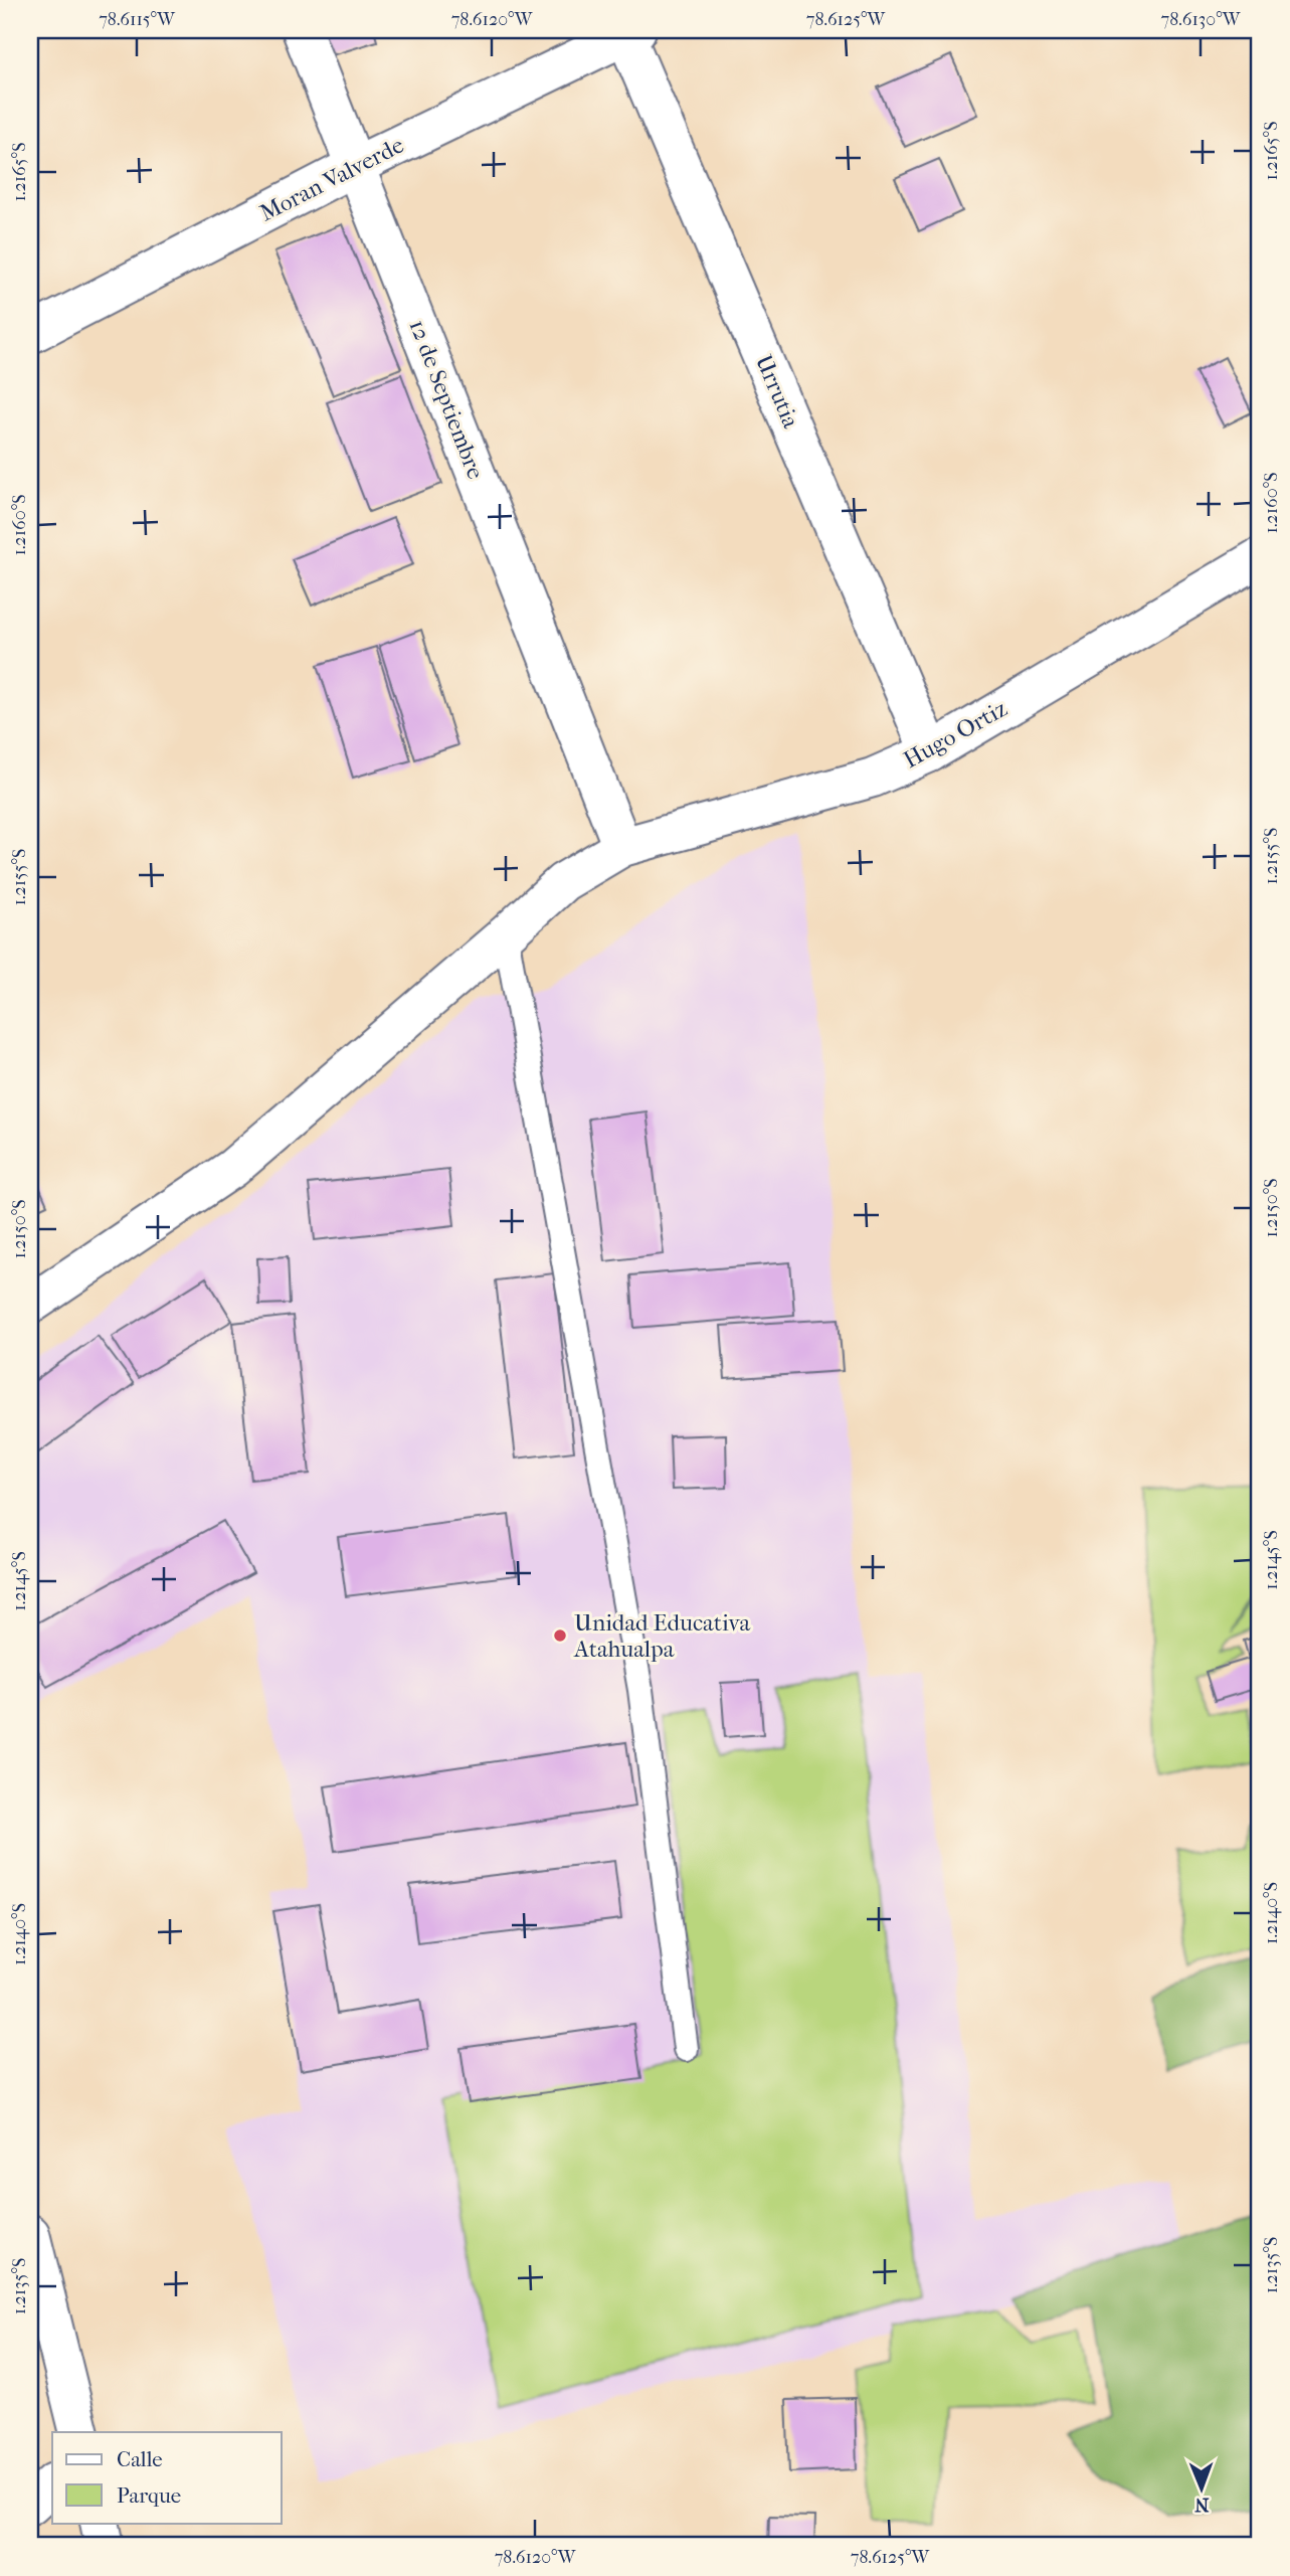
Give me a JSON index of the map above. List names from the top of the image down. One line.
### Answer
{"streets":{"street":["Moran Valverde","Urrutia","12 de Septiembre","Hugo Ortiz"]},"crossings":[["Moran Valverde","Urrutia"],["Moran Valverde","12 de Septiembre"],["Urrutia","Hugo Ortiz"],["12 de Septiembre","Hugo Ortiz"]],"places":["Unidad Educativa Atahualpa"],"legend":["Calle","Parque"],"north":"bottom","coordinates":["78.6115°W","78.6120°W","78.6125°W","78.6130°W","1.2165°S","1.2160°S","1.2155°S","1.2150°S","1.2145°S","1.2140°S","1.2135°S"]}
